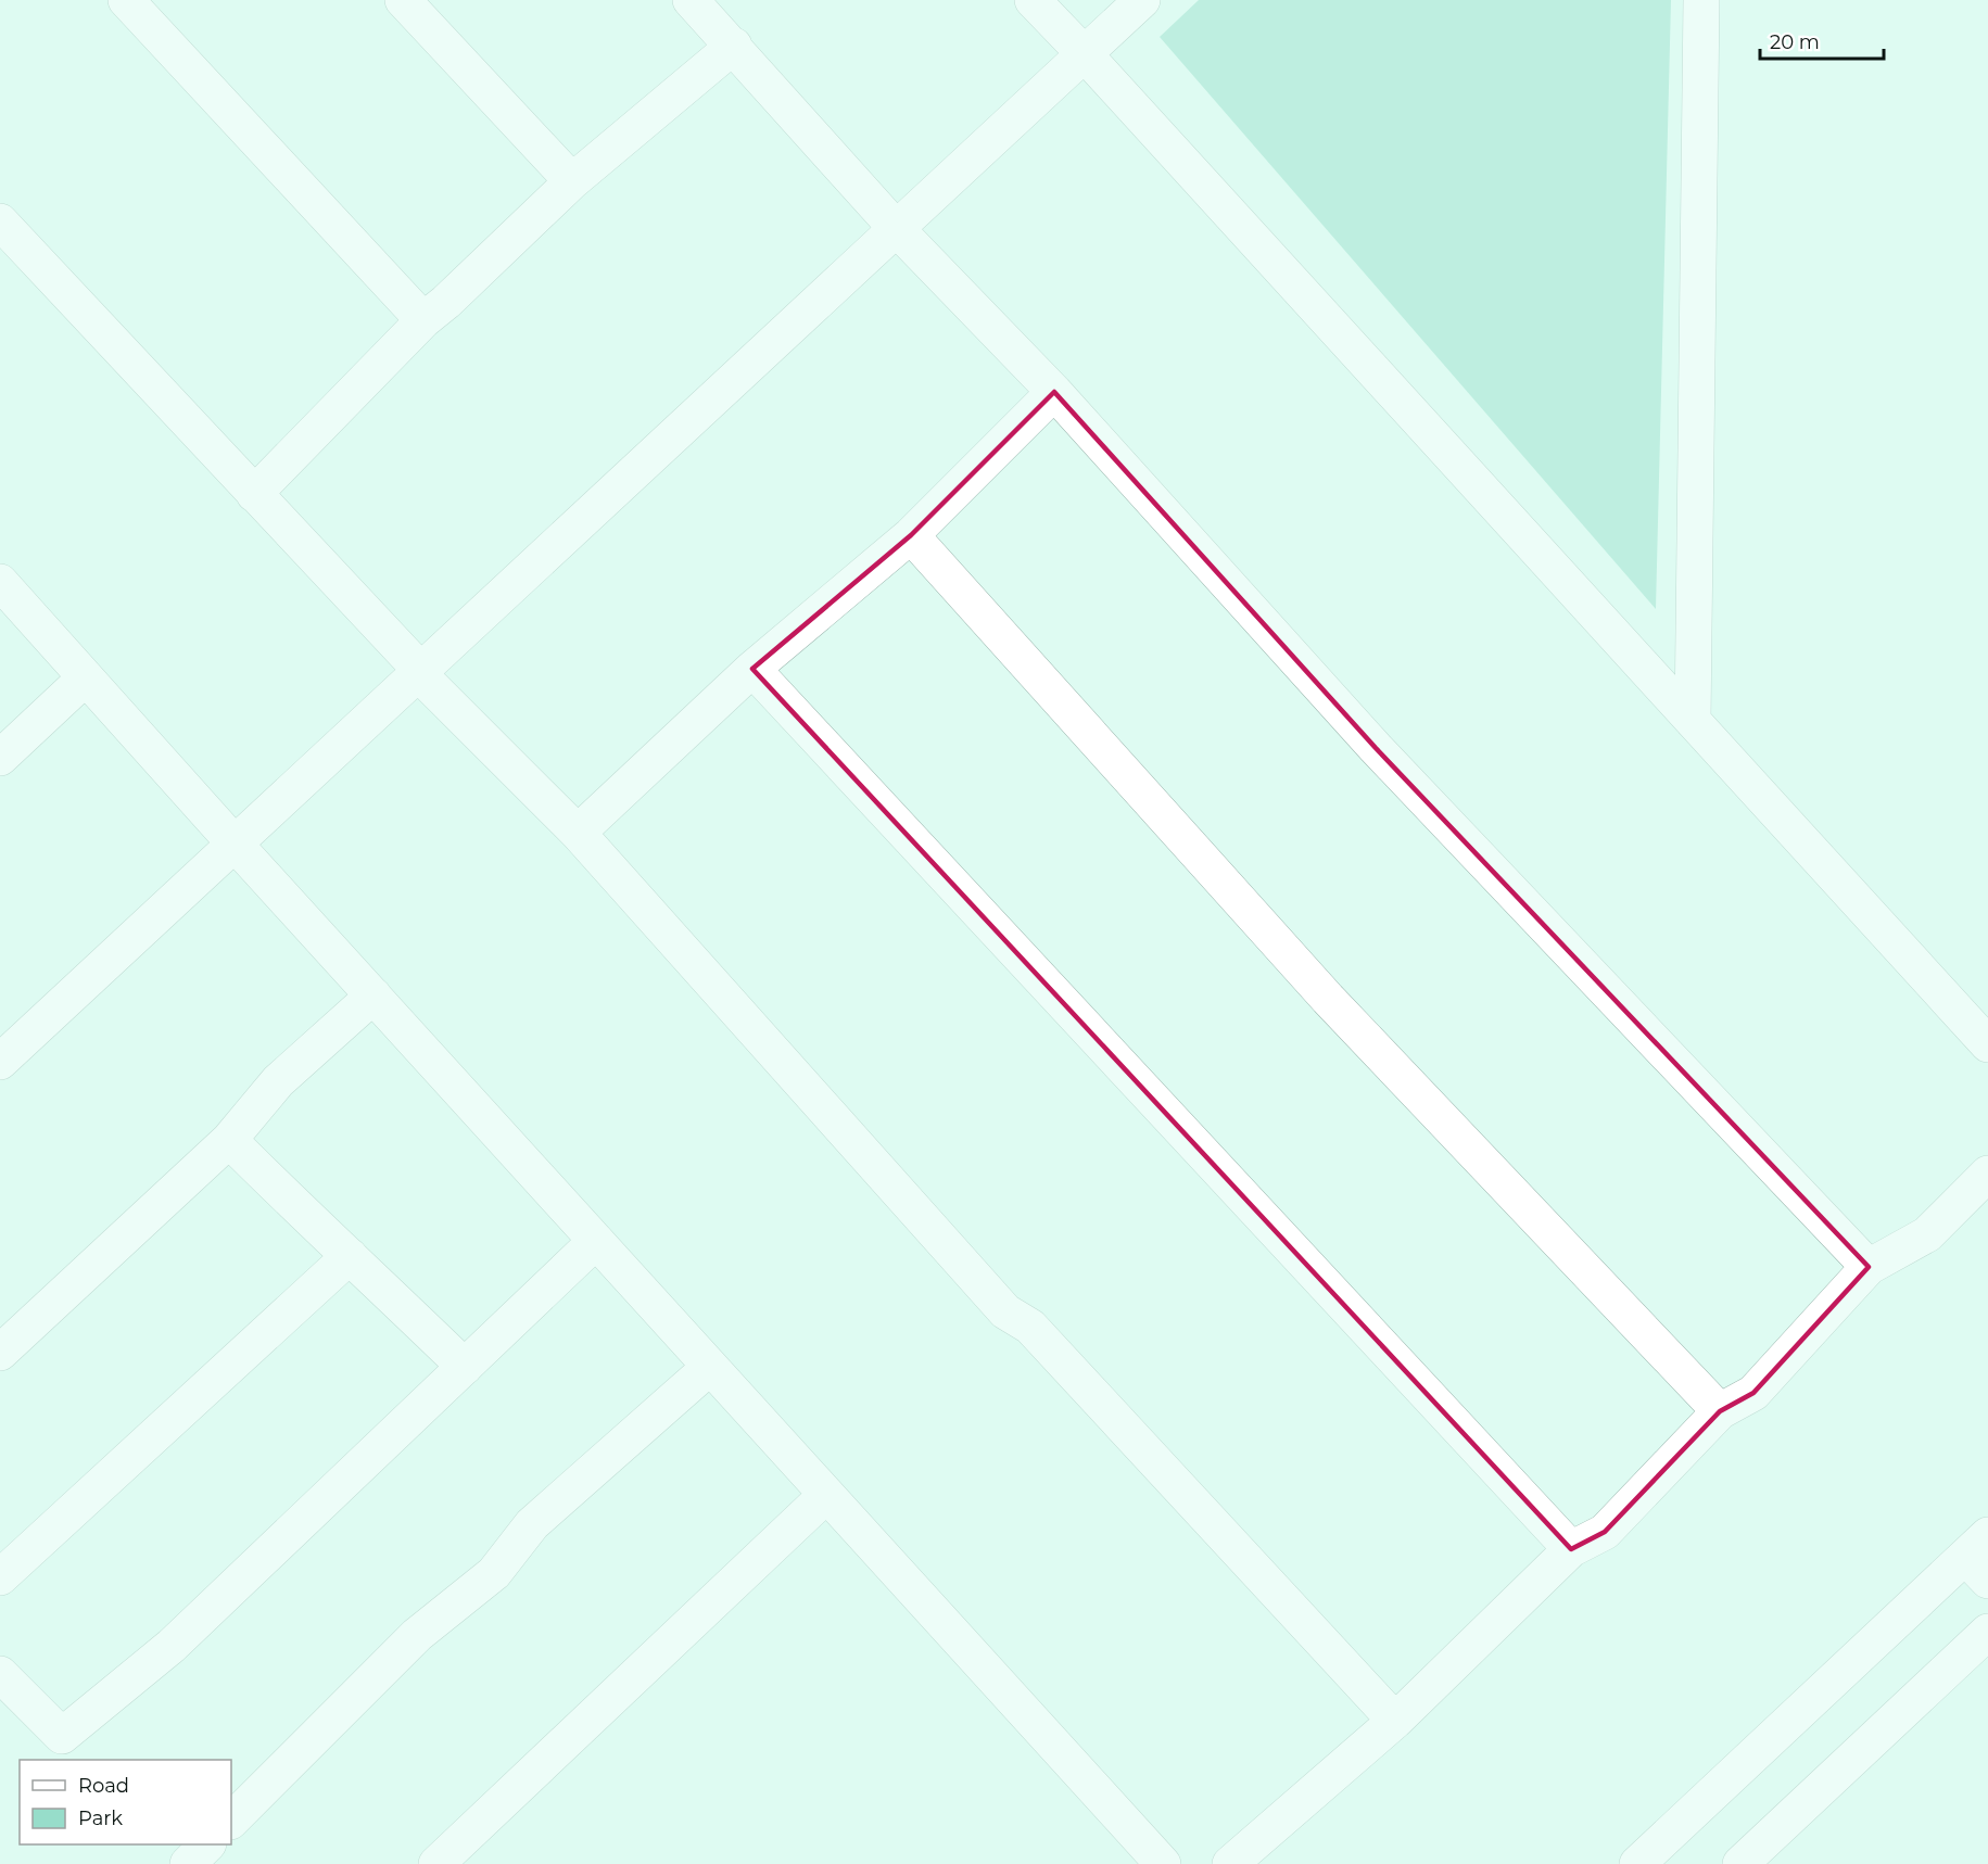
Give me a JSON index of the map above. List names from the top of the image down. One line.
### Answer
{"legend":["Road","Park"],"scale_bar":"20 m"}
